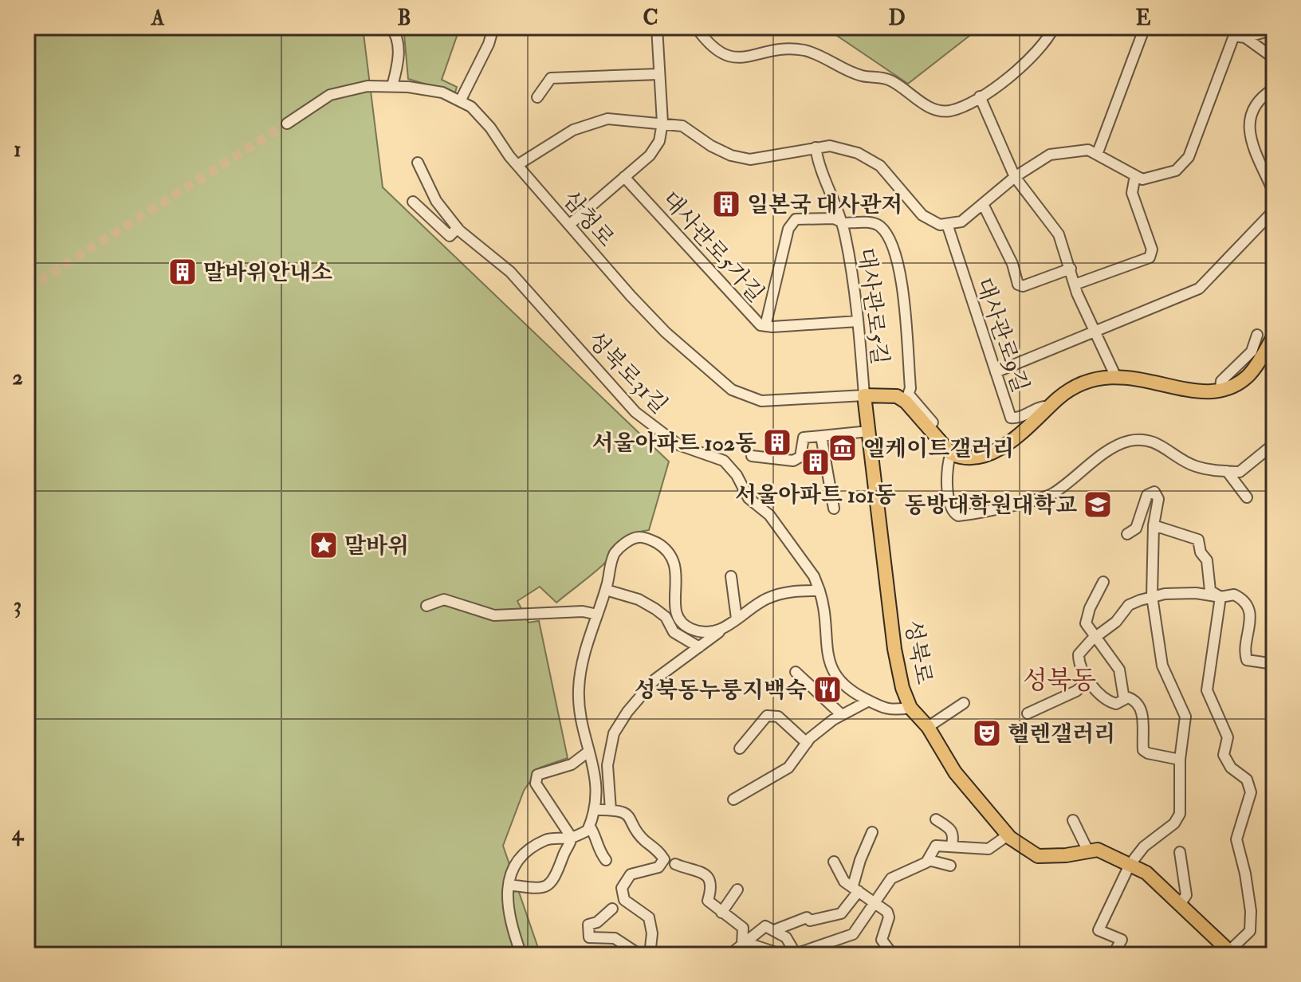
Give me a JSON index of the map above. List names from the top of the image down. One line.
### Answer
{"streets":{"main road":["성북로"],"street":["삼청로","대사관로5가길","대사관로5길","대사관로9길","성북로31길"]},"crossings":[["삼청로","대사관로5길"],["삼청로","성북로"],["대사관로5가길","대사관로5길"],["대사관로5길","성북로"],["성북로31길","성북로"]],"districts":["성북동"],"places":{"building":["일본국 대사관저","말바위안내소","서울아파트 102동","서울아파트 101동"],"museum":["엘케이트갤러리"],"school or university":["동방대학원대학교"],"place":["말바위"],"restaurant":["성북동누룽지백숙"],"theatre":["헬렌갤러리"]},"grid":{"columns":["A","B","C","D","E"],"rows":["1","2","3","4"]}}
